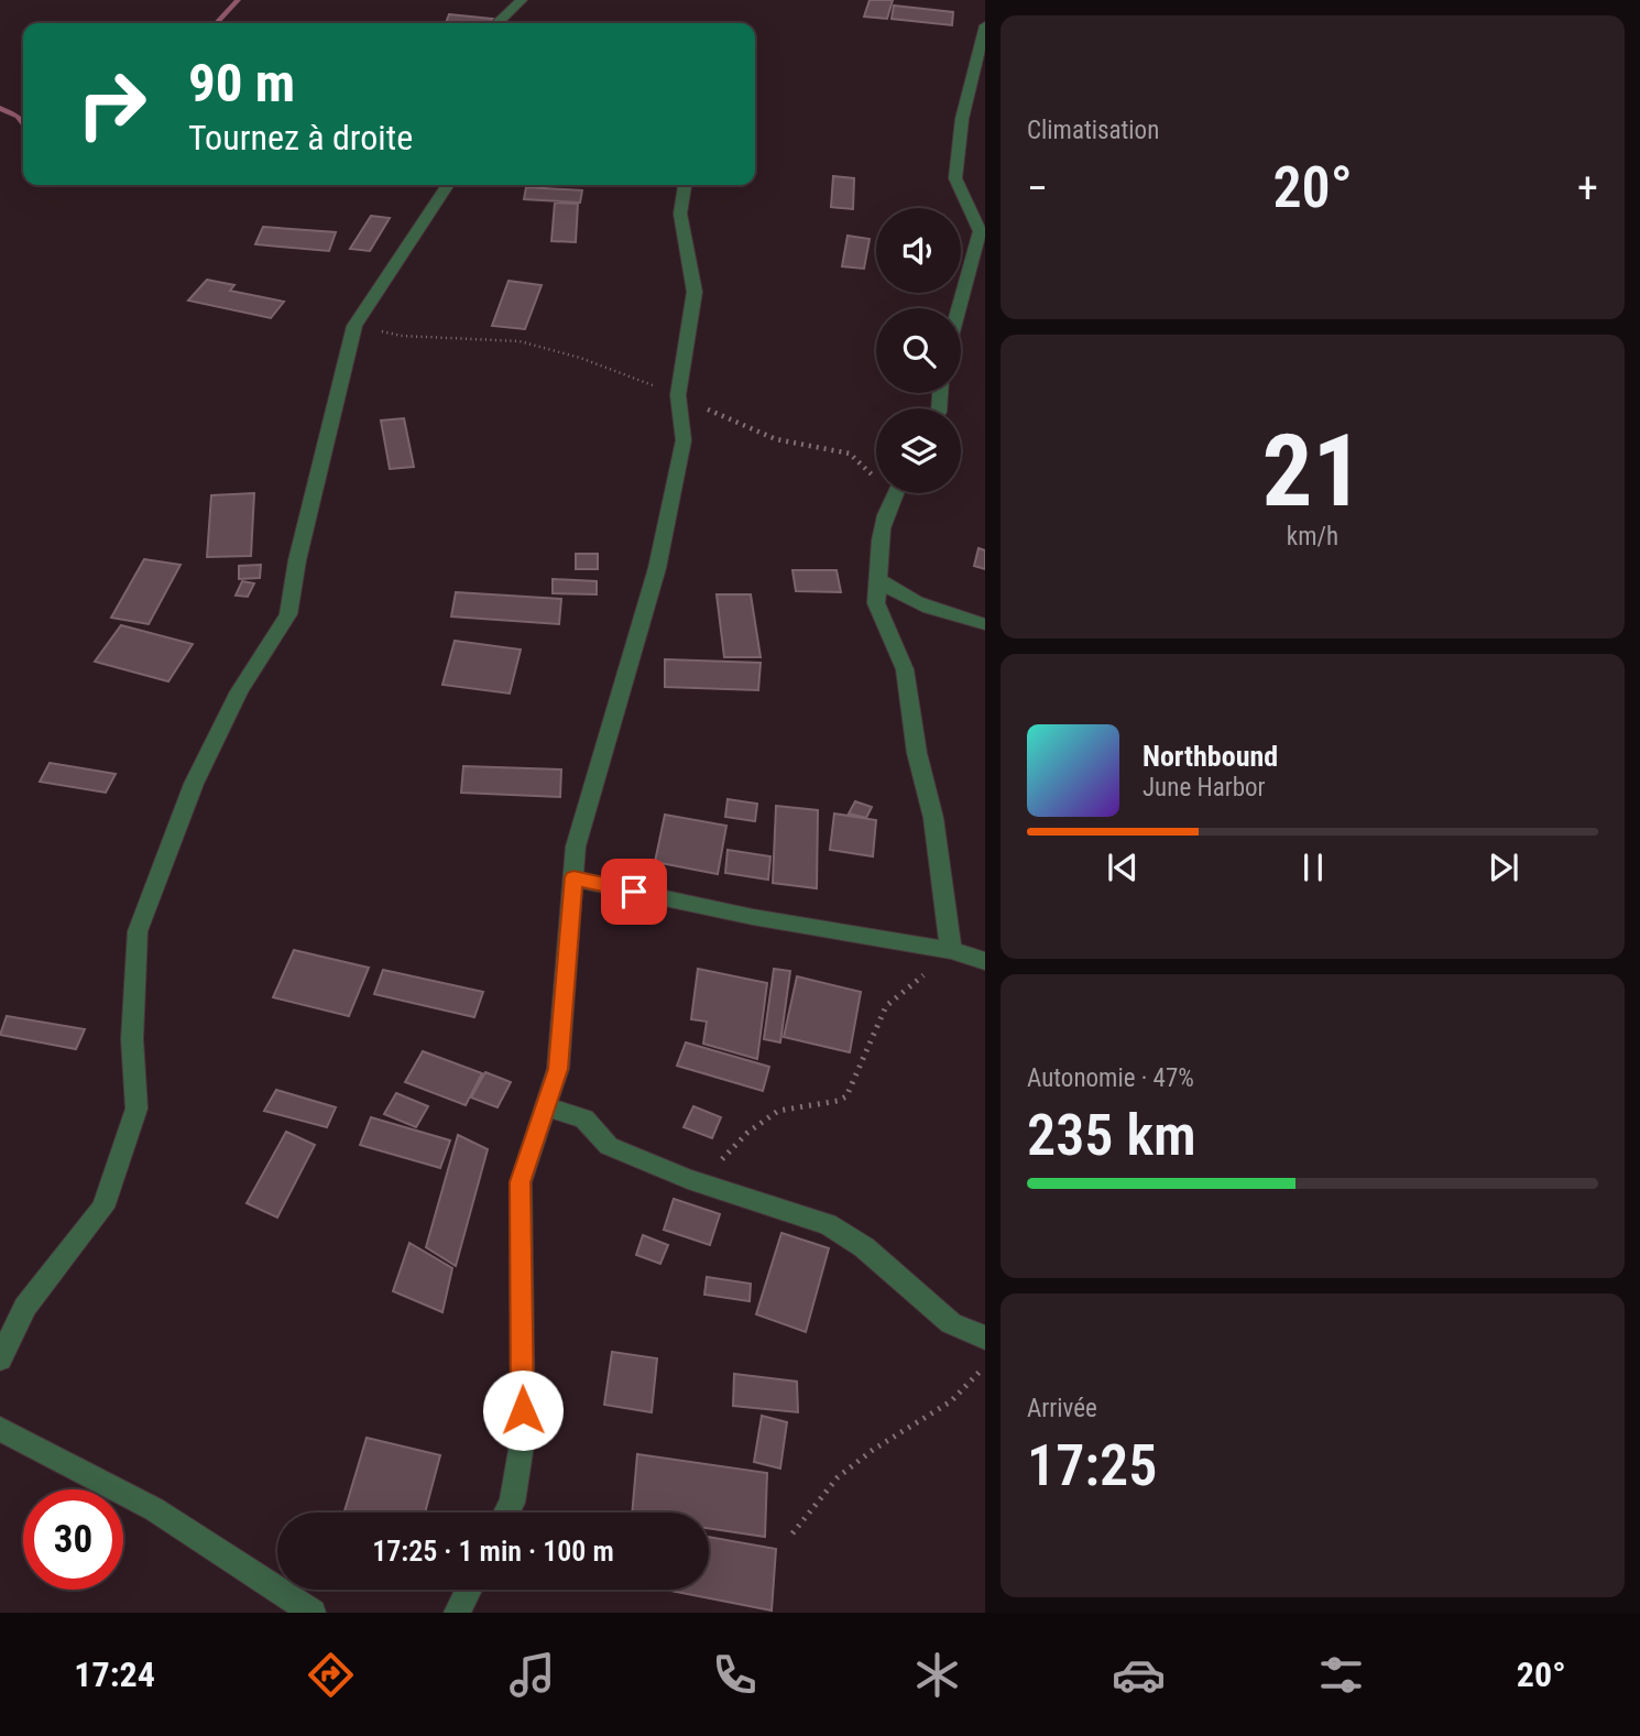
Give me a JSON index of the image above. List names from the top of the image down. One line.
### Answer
{"page":{"tile":["Climatisation",["21","km/h"],["Autonomie · 47%","235 km"],["Arrivée","17:25"]],"turn":["90 m","Tournez à droite"],"heat":["−","20°","+"],"song":["Northbound","June Harbor"],"limit":"30","trip":"17:25 · 1 min · 100 m","tabs":["17:24","20°"]}}
